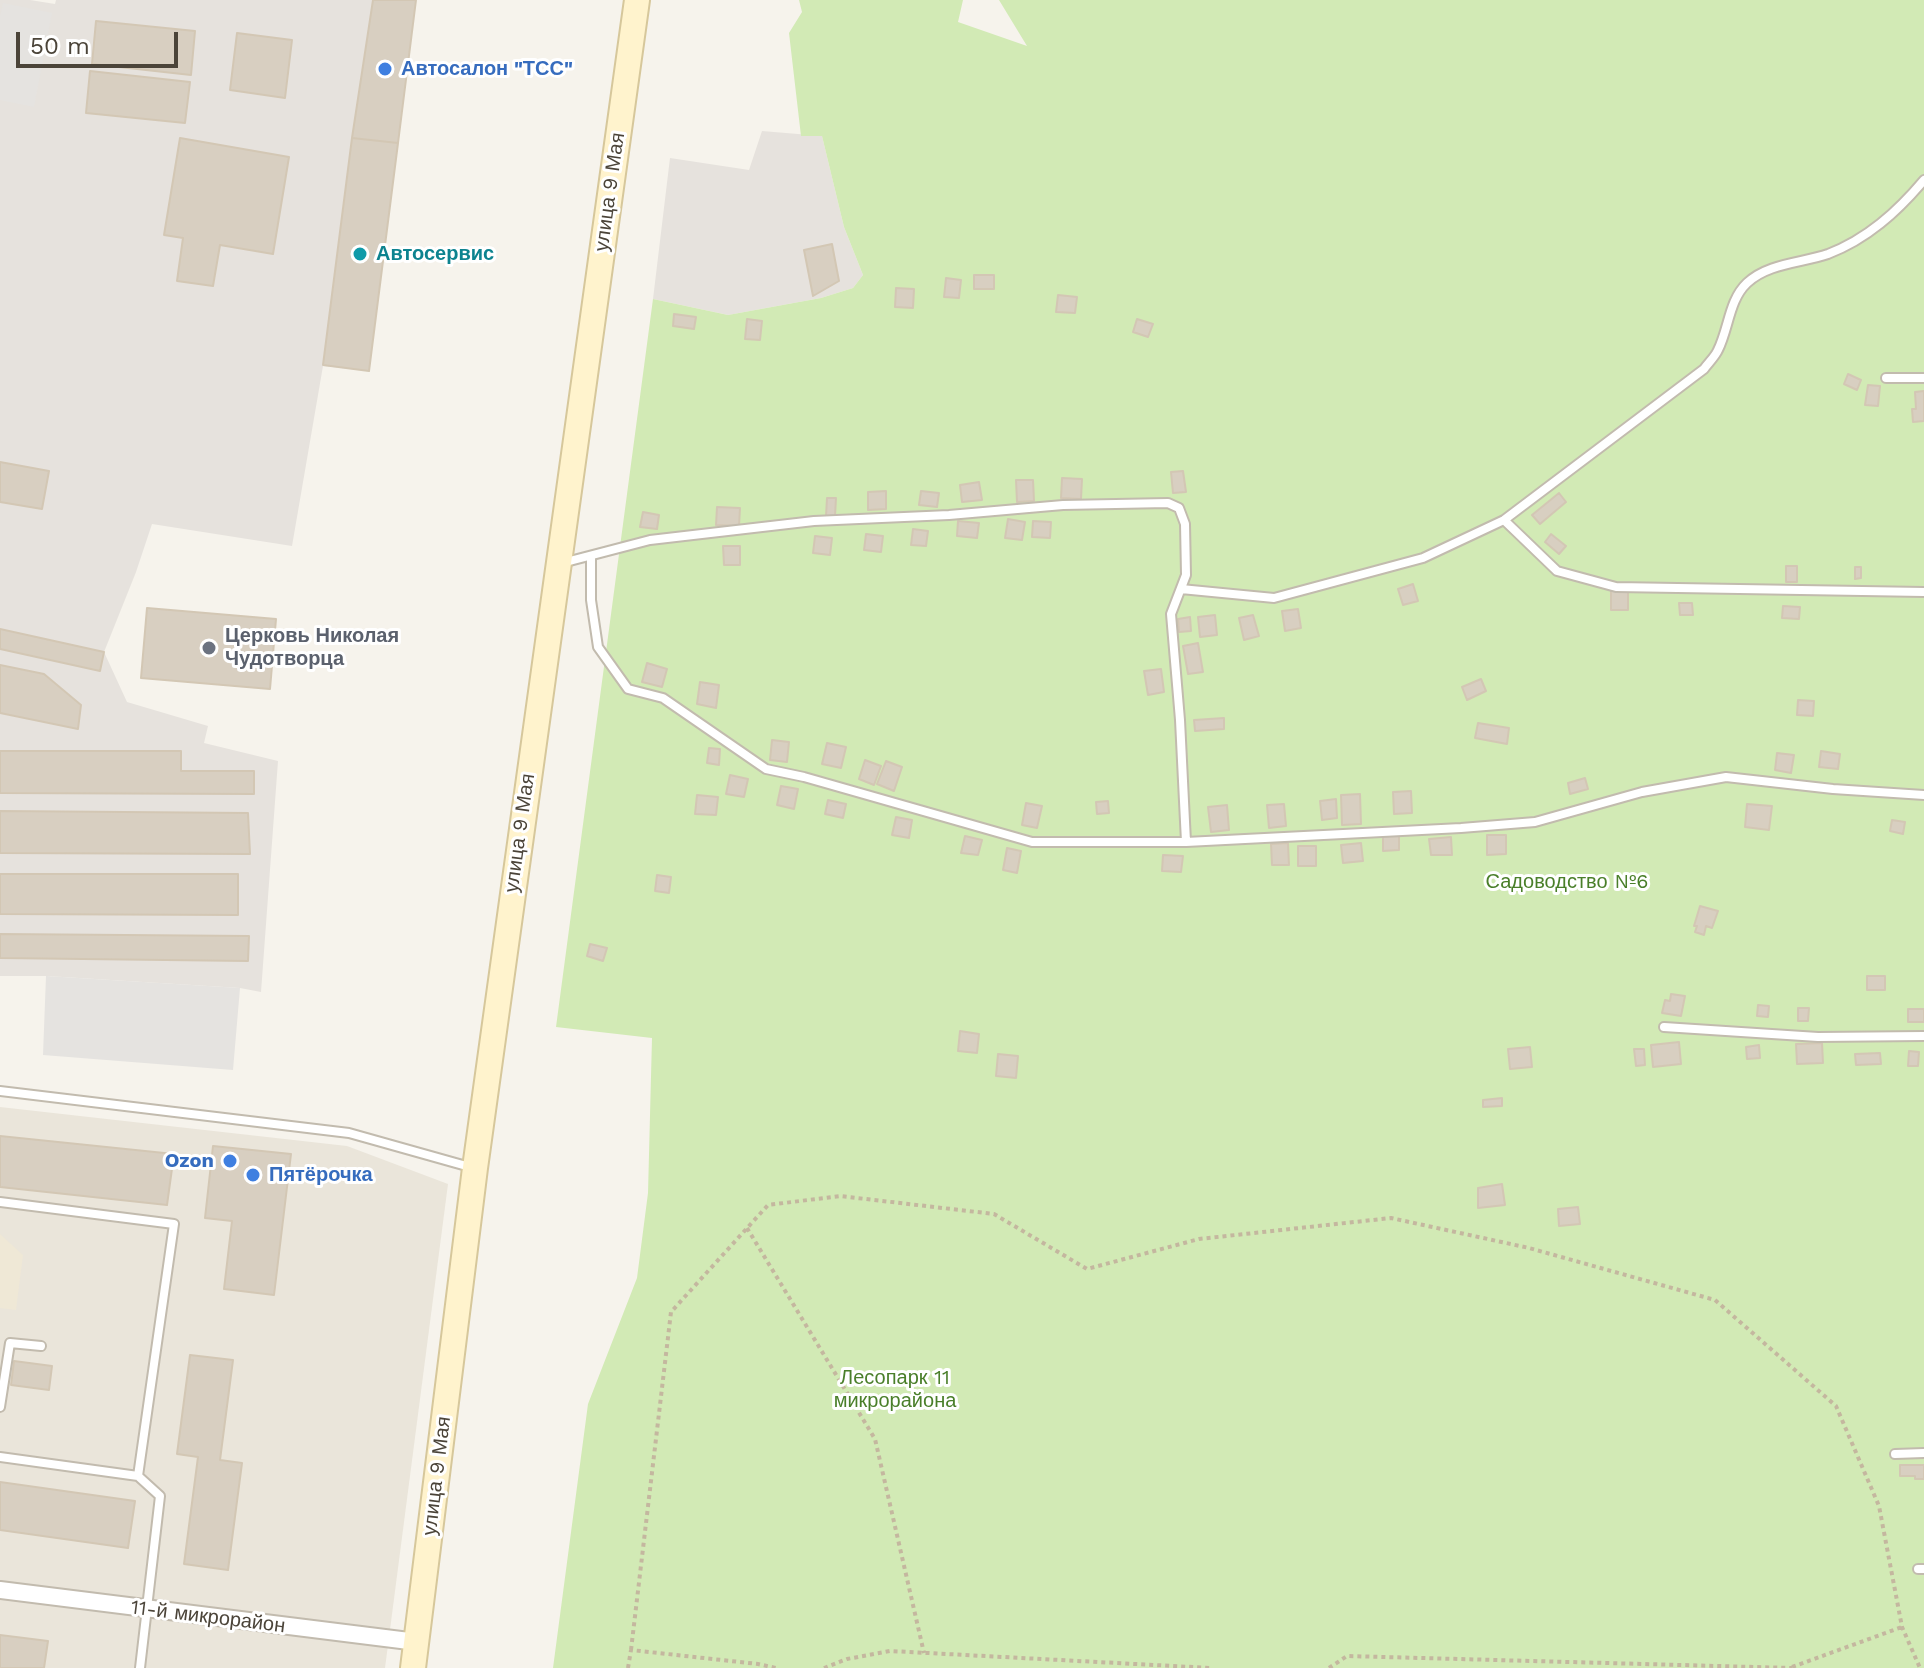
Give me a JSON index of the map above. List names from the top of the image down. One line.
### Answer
{"streets":{"main road":["улица 9 Мая"],"street":["11-й микрорайон"]},"crossings":[["улица 9 Мая","11-й микрорайон"]],"parks":["Садоводство №6","Лесопарк 11 микрорайона"],"places":["Автосалон \"ТСС\"","Автосервис","Церковь Николая Чудотворца","Ozon","Пятёрочка"],"scale_bar":"50 m"}
